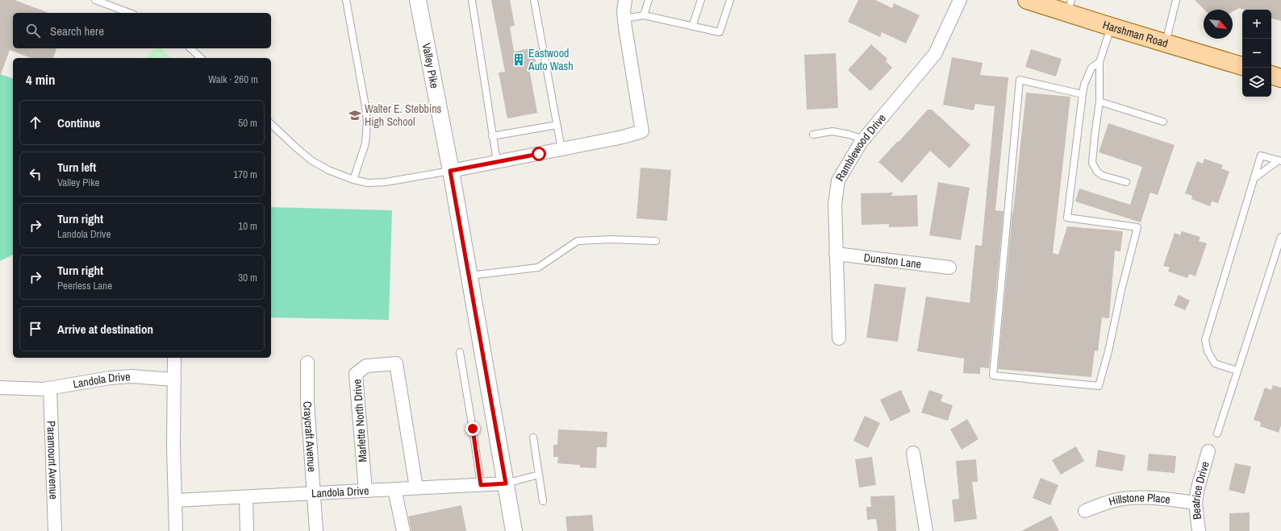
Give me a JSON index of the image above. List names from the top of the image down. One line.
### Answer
{"streets":{"main road":["Harshman Road"],"street":["Valley Pike","Ramblewood Drive","Dunston Lane","Landola Drive","Marlette North Drive","Craycraft Avenue","Paramount Avenue","Beatrice Drive","Hillstone Place"]},"crossings":[["Valley Pike","Landola Drive"],["Ramblewood Drive","Dunston Lane"],["Landola Drive","Marlette North Drive"],["Landola Drive","Craycraft Avenue"],["Landola Drive","Paramount Avenue"],["Beatrice Drive","Hillstone Place"]],"places":{"building":["Eastwood Auto Wash"],"school or university":["Walter E. Stebbins High School"]},"north":"bottom right","page":{"map_buttons":["+","−"],"search":"Search here","heading":["4 min","Walk · 260 m"],"list":[["Continue","50 m"],["Turn left","Valley Pike","170 m"],["Turn right","Landola Drive","10 m"],["Turn right","Peerless Lane","30 m"],"Arrive at destination"]}}
